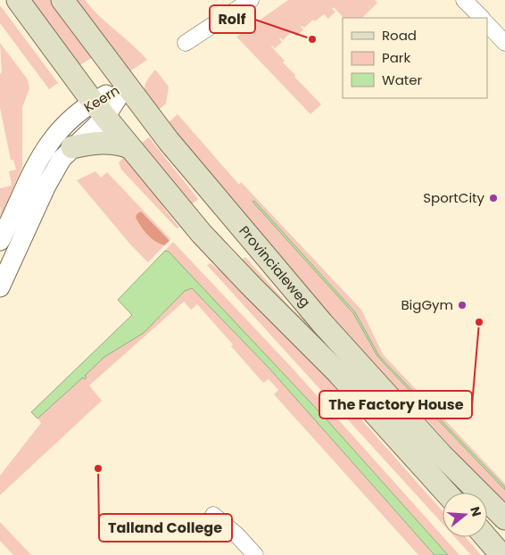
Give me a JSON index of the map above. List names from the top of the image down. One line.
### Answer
{"streets":{"main road":["Provincialeweg"],"street":["Keern"]},"crossings":[["Keern","Provincialeweg"]],"places":["Rolf","SportCity","BigGym","The Factory House","Talland College"],"legend":["Road","Park","Water"],"north":"right"}
